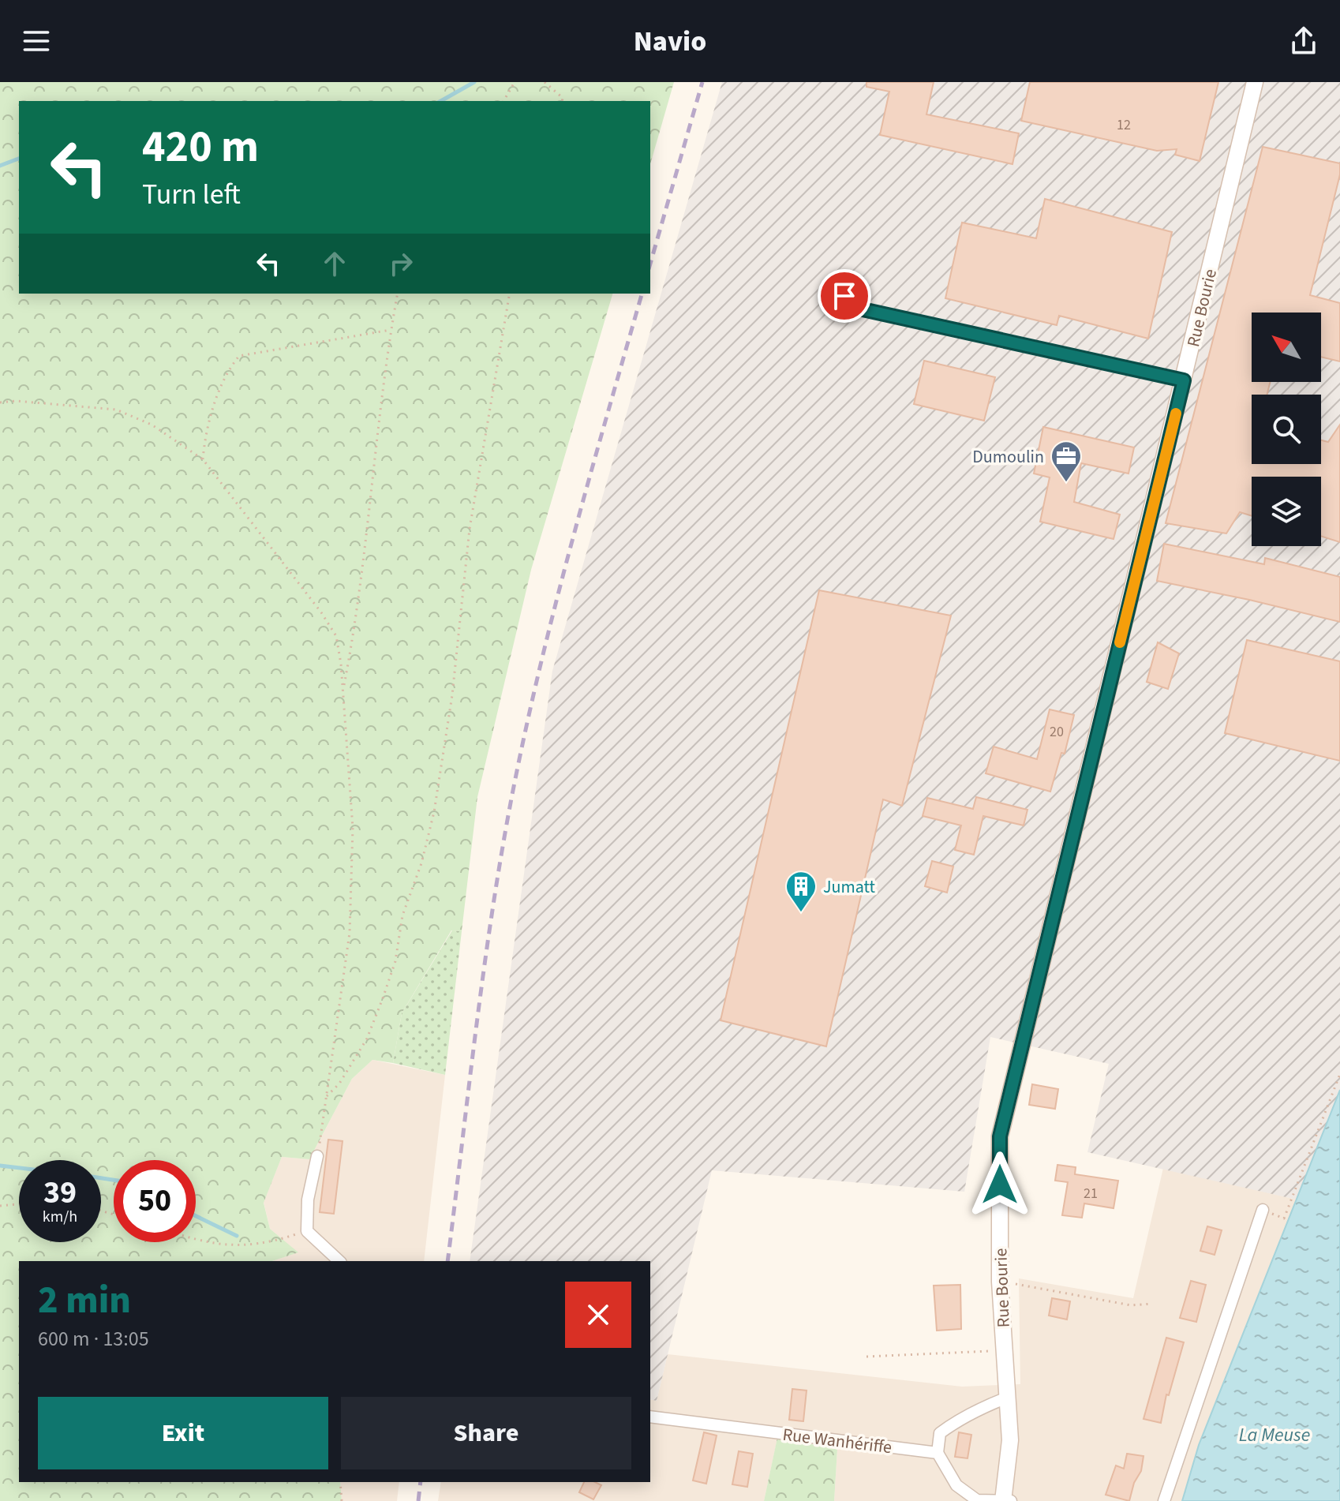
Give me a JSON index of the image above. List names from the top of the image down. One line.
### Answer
{"streets":{"main road":["Rue Bourie"],"street":["Rue Wanhériffe"]},"water":["La Meuse"],"places":{"office":["Dumoulin"],"building":["Jumatt"]},"house_numbers":["12","20","21"],"north":"top left","page":{"header":"Navio","turn":["420 m","Turn left"],"speed":"39 km/h","limit":"50","heading":["2 min","600 m · 13:05"],"buttons":["Exit","Share"]}}
